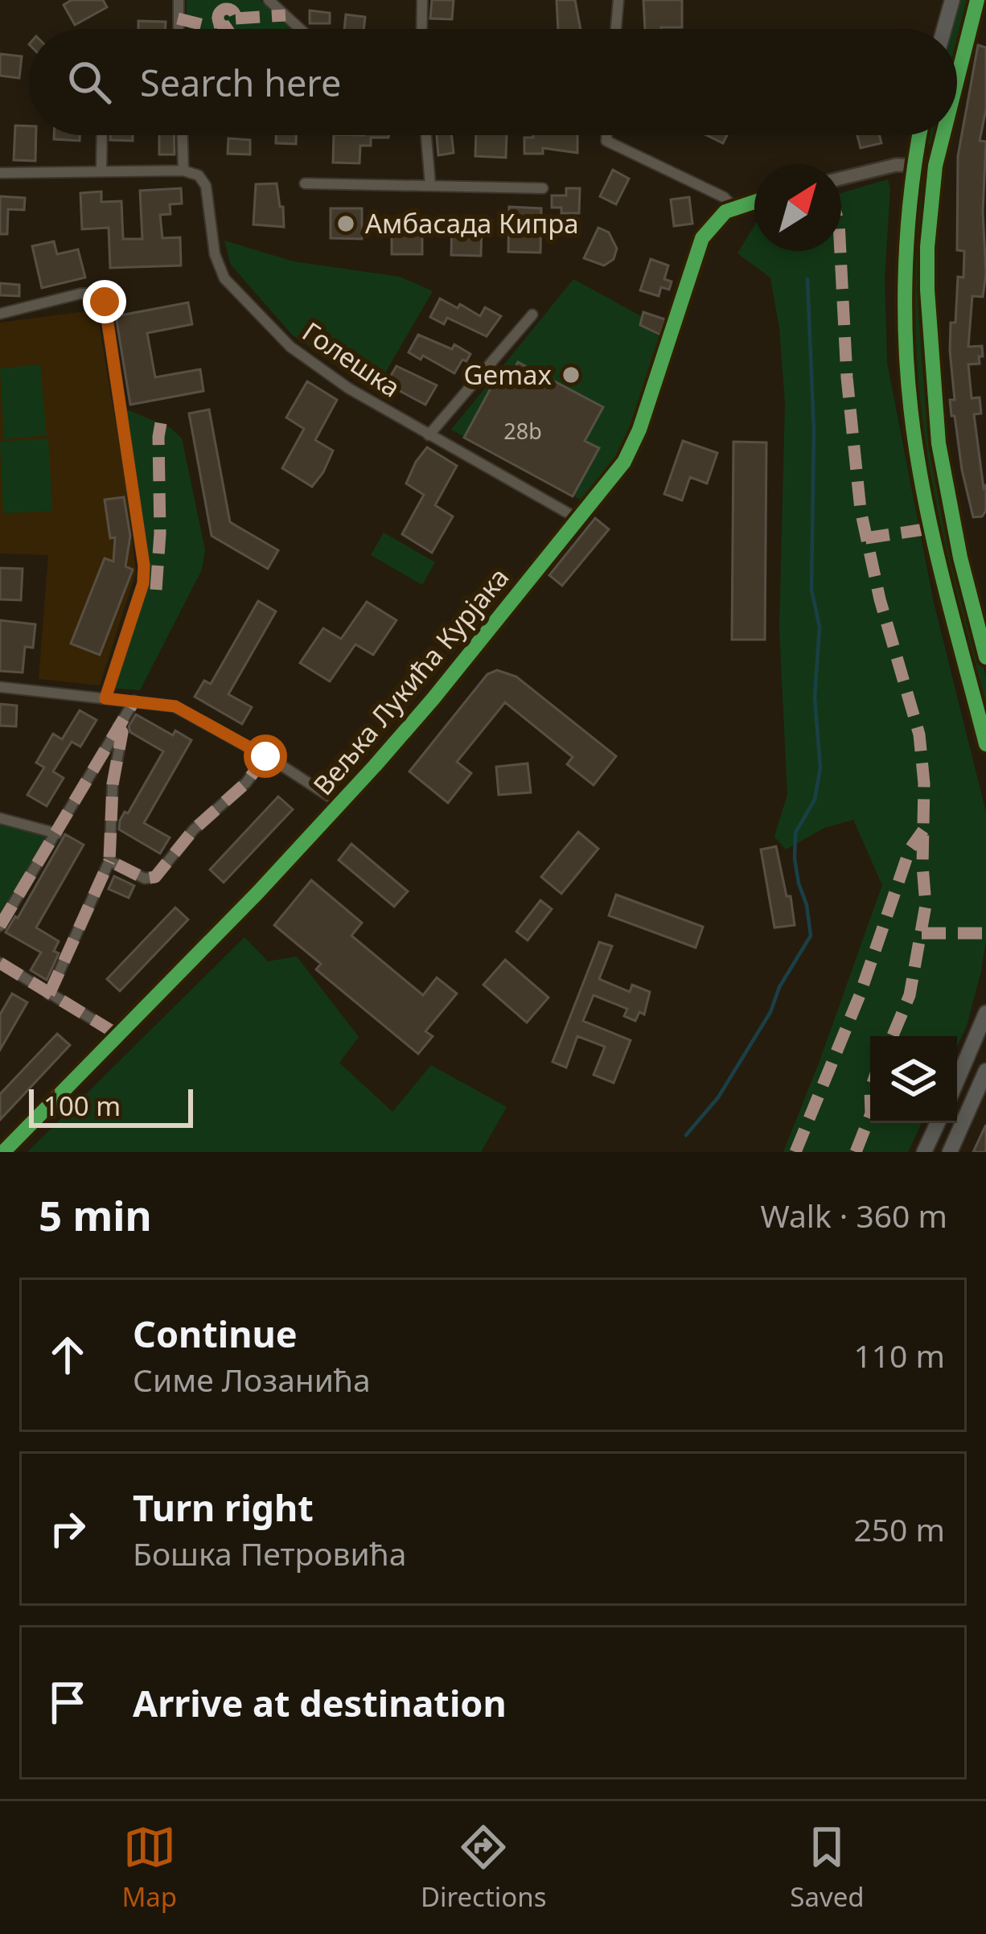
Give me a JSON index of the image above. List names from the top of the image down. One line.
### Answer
{"streets":{"street":["Голешка","Вељка Лукића Курјака"]},"crossings":[["Голешка","Вељка Лукића Курјака"]],"places":["Амбасада Кипра","Gemax"],"house_numbers":["28b"],"scale_bar":"100 m","north":"top right","page":{"search":"Search here","scale":"100 m","heading":["5 min","Walk · 360 m"],"list":[["Continue","Симе Лозанића","110 m"],["Turn right","Бошка Петровића","250 m"],"Arrive at destination"],"nav":["Map","Directions","Saved"]}}
